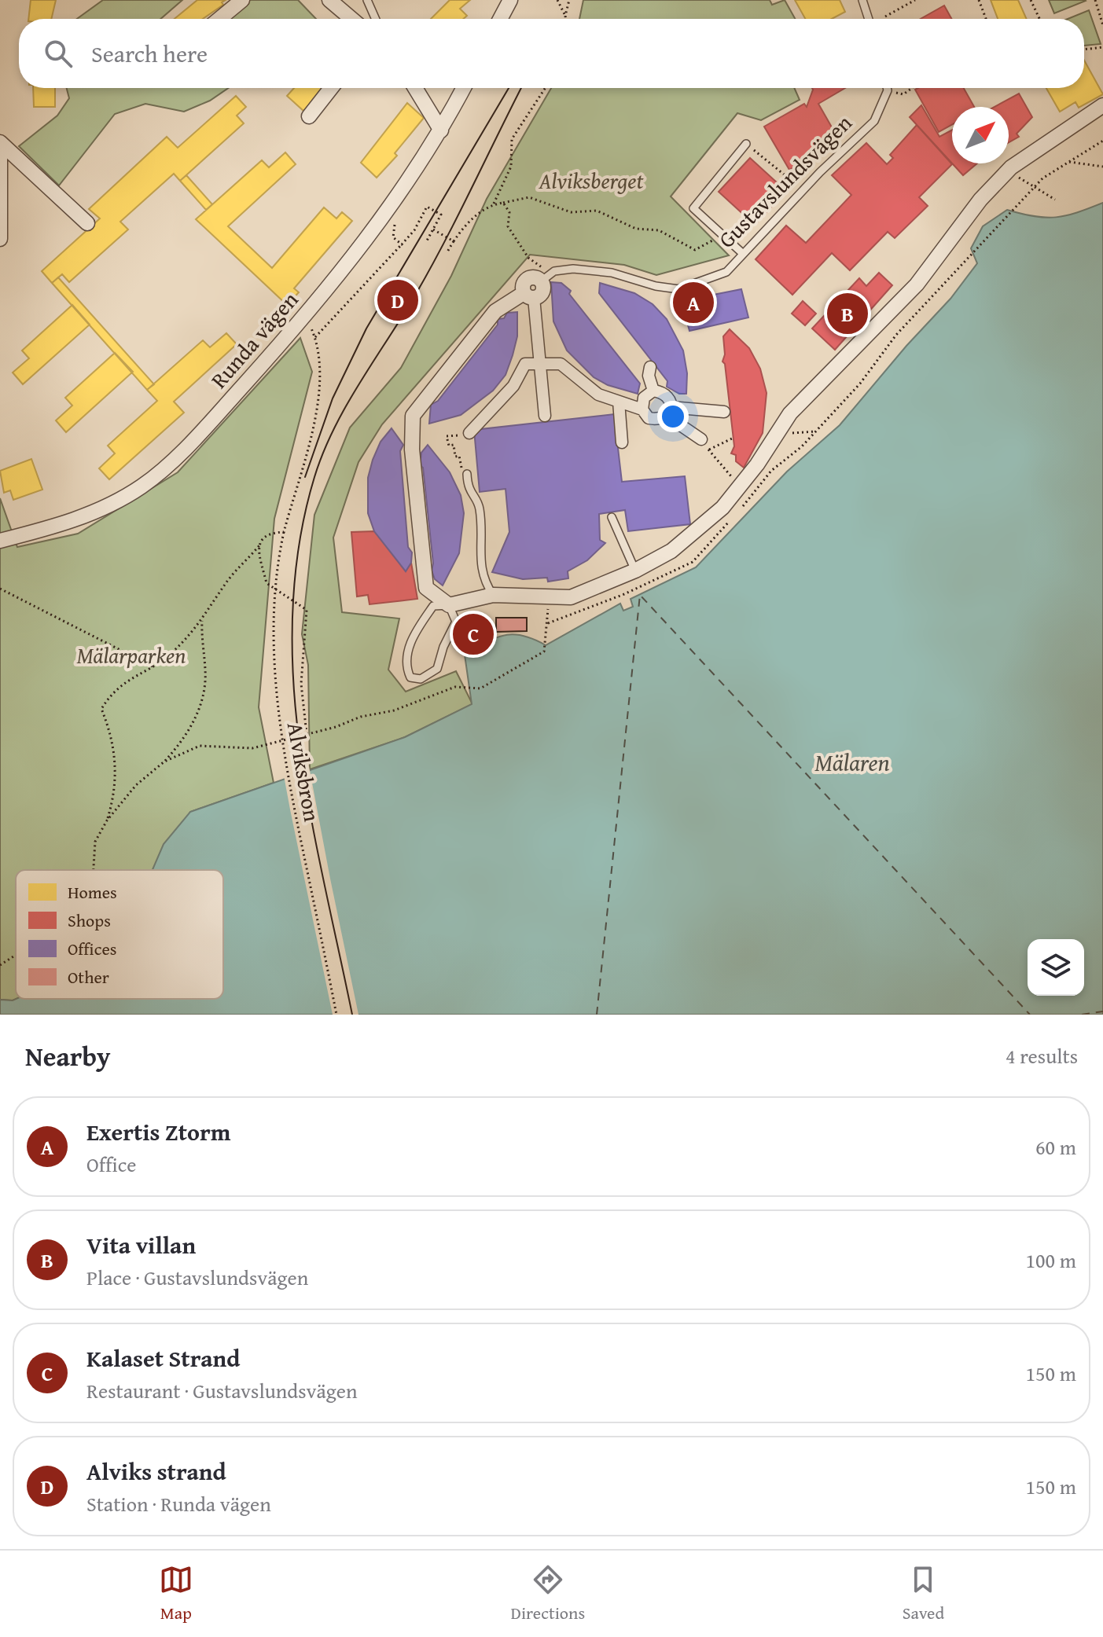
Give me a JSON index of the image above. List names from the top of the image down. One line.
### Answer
{"streets":{"street":["Runda vägen"],"lane":["Gustavslundsvägen"],"path":["Alviksbron"]},"water":["Mälaren"],"parks":["Alviksberget","Mälarparken"],"legend":["Homes","Shops","Offices","Other"],"north":"top right","page":{"search":"Search here","pins":["D","A","B","C"],"heading":["Nearby","4 results"],"list":[{"mark":"A","name":"Exertis Ztorm","note":"Office","value":"60 m"},{"mark":"B","name":"Vita villan","note":"Place · Gustavslundsvägen","value":"100 m"},{"mark":"C","name":"Kalaset Strand","note":"Restaurant · Gustavslundsvägen","value":"150 m"},{"mark":"D","name":"Alviks strand","note":"Station · Runda vägen","value":"150 m"}],"nav":["Map","Directions","Saved"]}}
